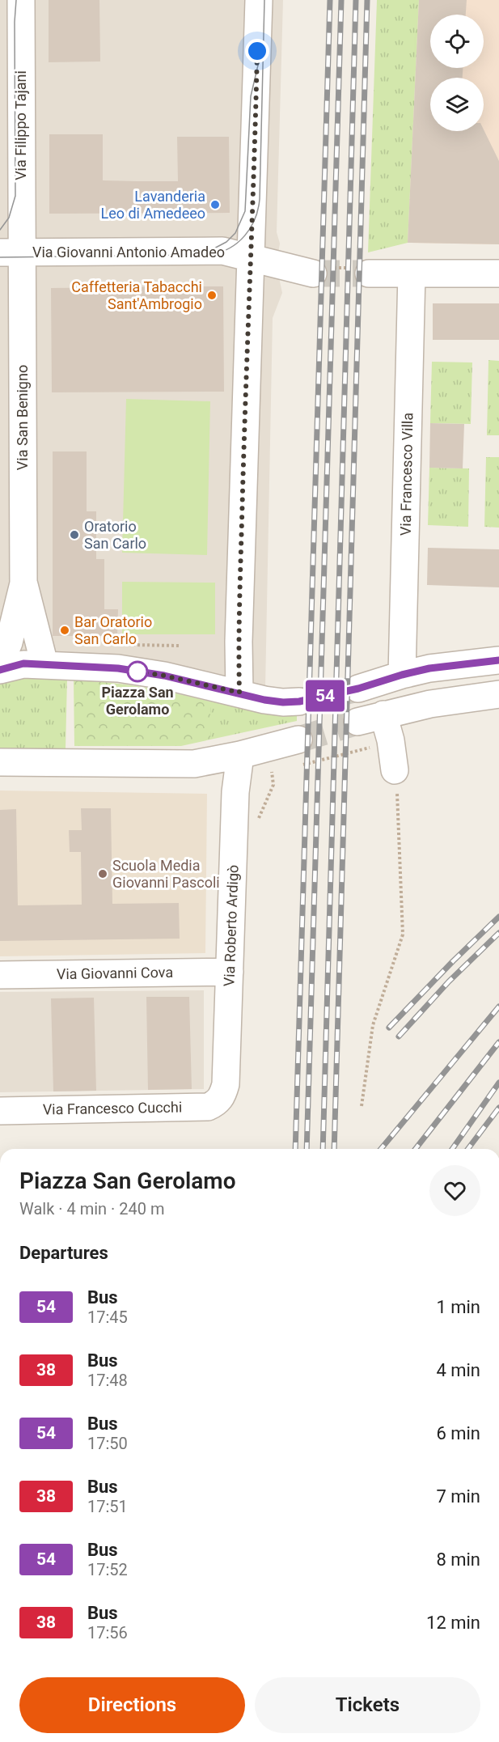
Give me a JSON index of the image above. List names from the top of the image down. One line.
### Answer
{"streets":{"street":["Via Filippo Tajani","Via Giovanni Antonio Amadeo","Via San Benigno","Via Francesco Villa","Via Roberto Ardigò","Via Giovanni Cova","Via Francesco Cucchi"]},"crossings":[["Via Filippo Tajani","Via Giovanni Antonio Amadeo"],["Via Filippo Tajani","Via San Benigno"],["Via Giovanni Antonio Amadeo","Via San Benigno"],["Via Roberto Ardigò","Via Giovanni Cova"],["Via Roberto Ardigò","Via Francesco Cucchi"]],"places":["Lavanderia Leo di Amedeeo","Caffetteria Tabacchi Sant'Ambrogio","Oratorio San Carlo","Bar Oratorio San Carlo","Piazza San Gerolamo","Scuola Media Giovanni Pascoli"],"lines":["bus line 54"],"page":{"on_map":"54","heading":[["Piazza San Gerolamo","Walk · 4 min · 240 m"],"Departures"],"list":[{"mark":"54","name":"Bus","note":"17:45","value":"1 min"},{"mark":"38","name":"Bus","note":"17:48","value":"4 min"},{"mark":"54","name":"Bus","note":"17:50","value":"6 min"},{"mark":"38","name":"Bus","note":"17:51","value":"7 min"},{"mark":"54","name":"Bus","note":"17:52","value":"8 min"},{"mark":"38","name":"Bus","note":"17:56","value":"12 min"}],"buttons":["Directions","Tickets"]}}
